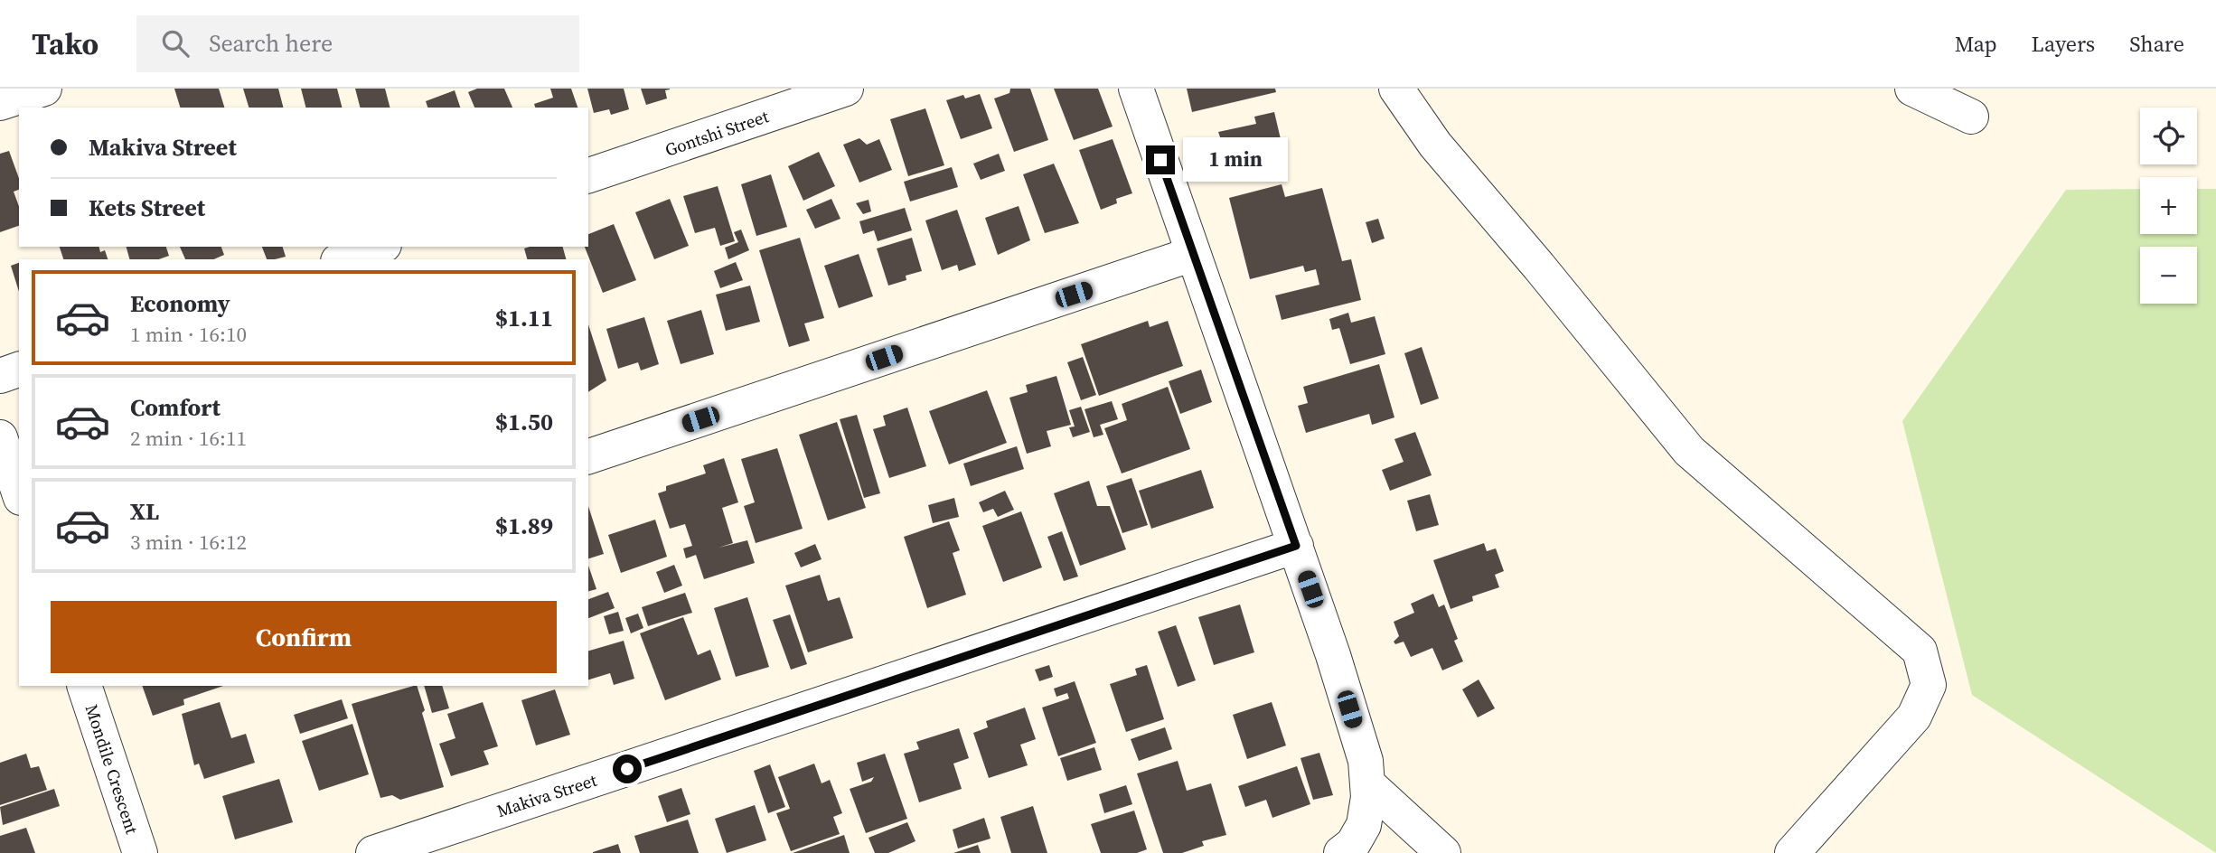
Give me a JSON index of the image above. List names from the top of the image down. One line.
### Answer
{"streets":{"street":["Gontshi Street","Mondile Crescent","Makiva Street"]},"page":{"header":"Tako","search":"Search here","nav":["Map","Layers","Share"],"map_buttons":["+","−"],"banner":["Makiva Street","Kets Street"],"bubble":"1 min","list":[{"name":"Economy","note":"1 min · 16:10","value":"$1.11"},{"name":"Comfort","note":"2 min · 16:11","value":"$1.50"},{"name":"XL","note":"3 min · 16:12","value":"$1.89"}],"buttons":"Confirm"}}
